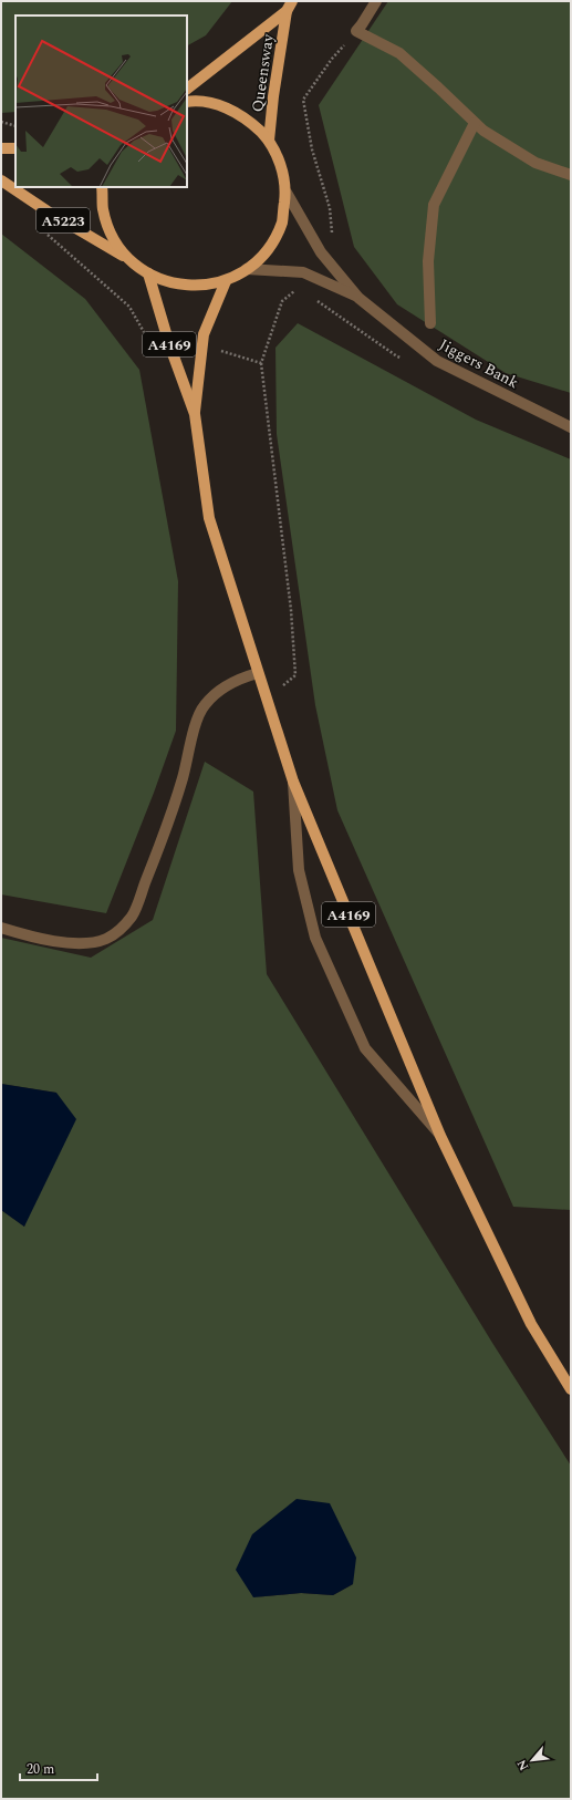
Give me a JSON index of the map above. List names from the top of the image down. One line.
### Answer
{"streets":{"main road":["Queensway","A5223","A4169"],"street":["Jiggers Bank"]},"scale_bar":"20 m","north":"bottom left"}
